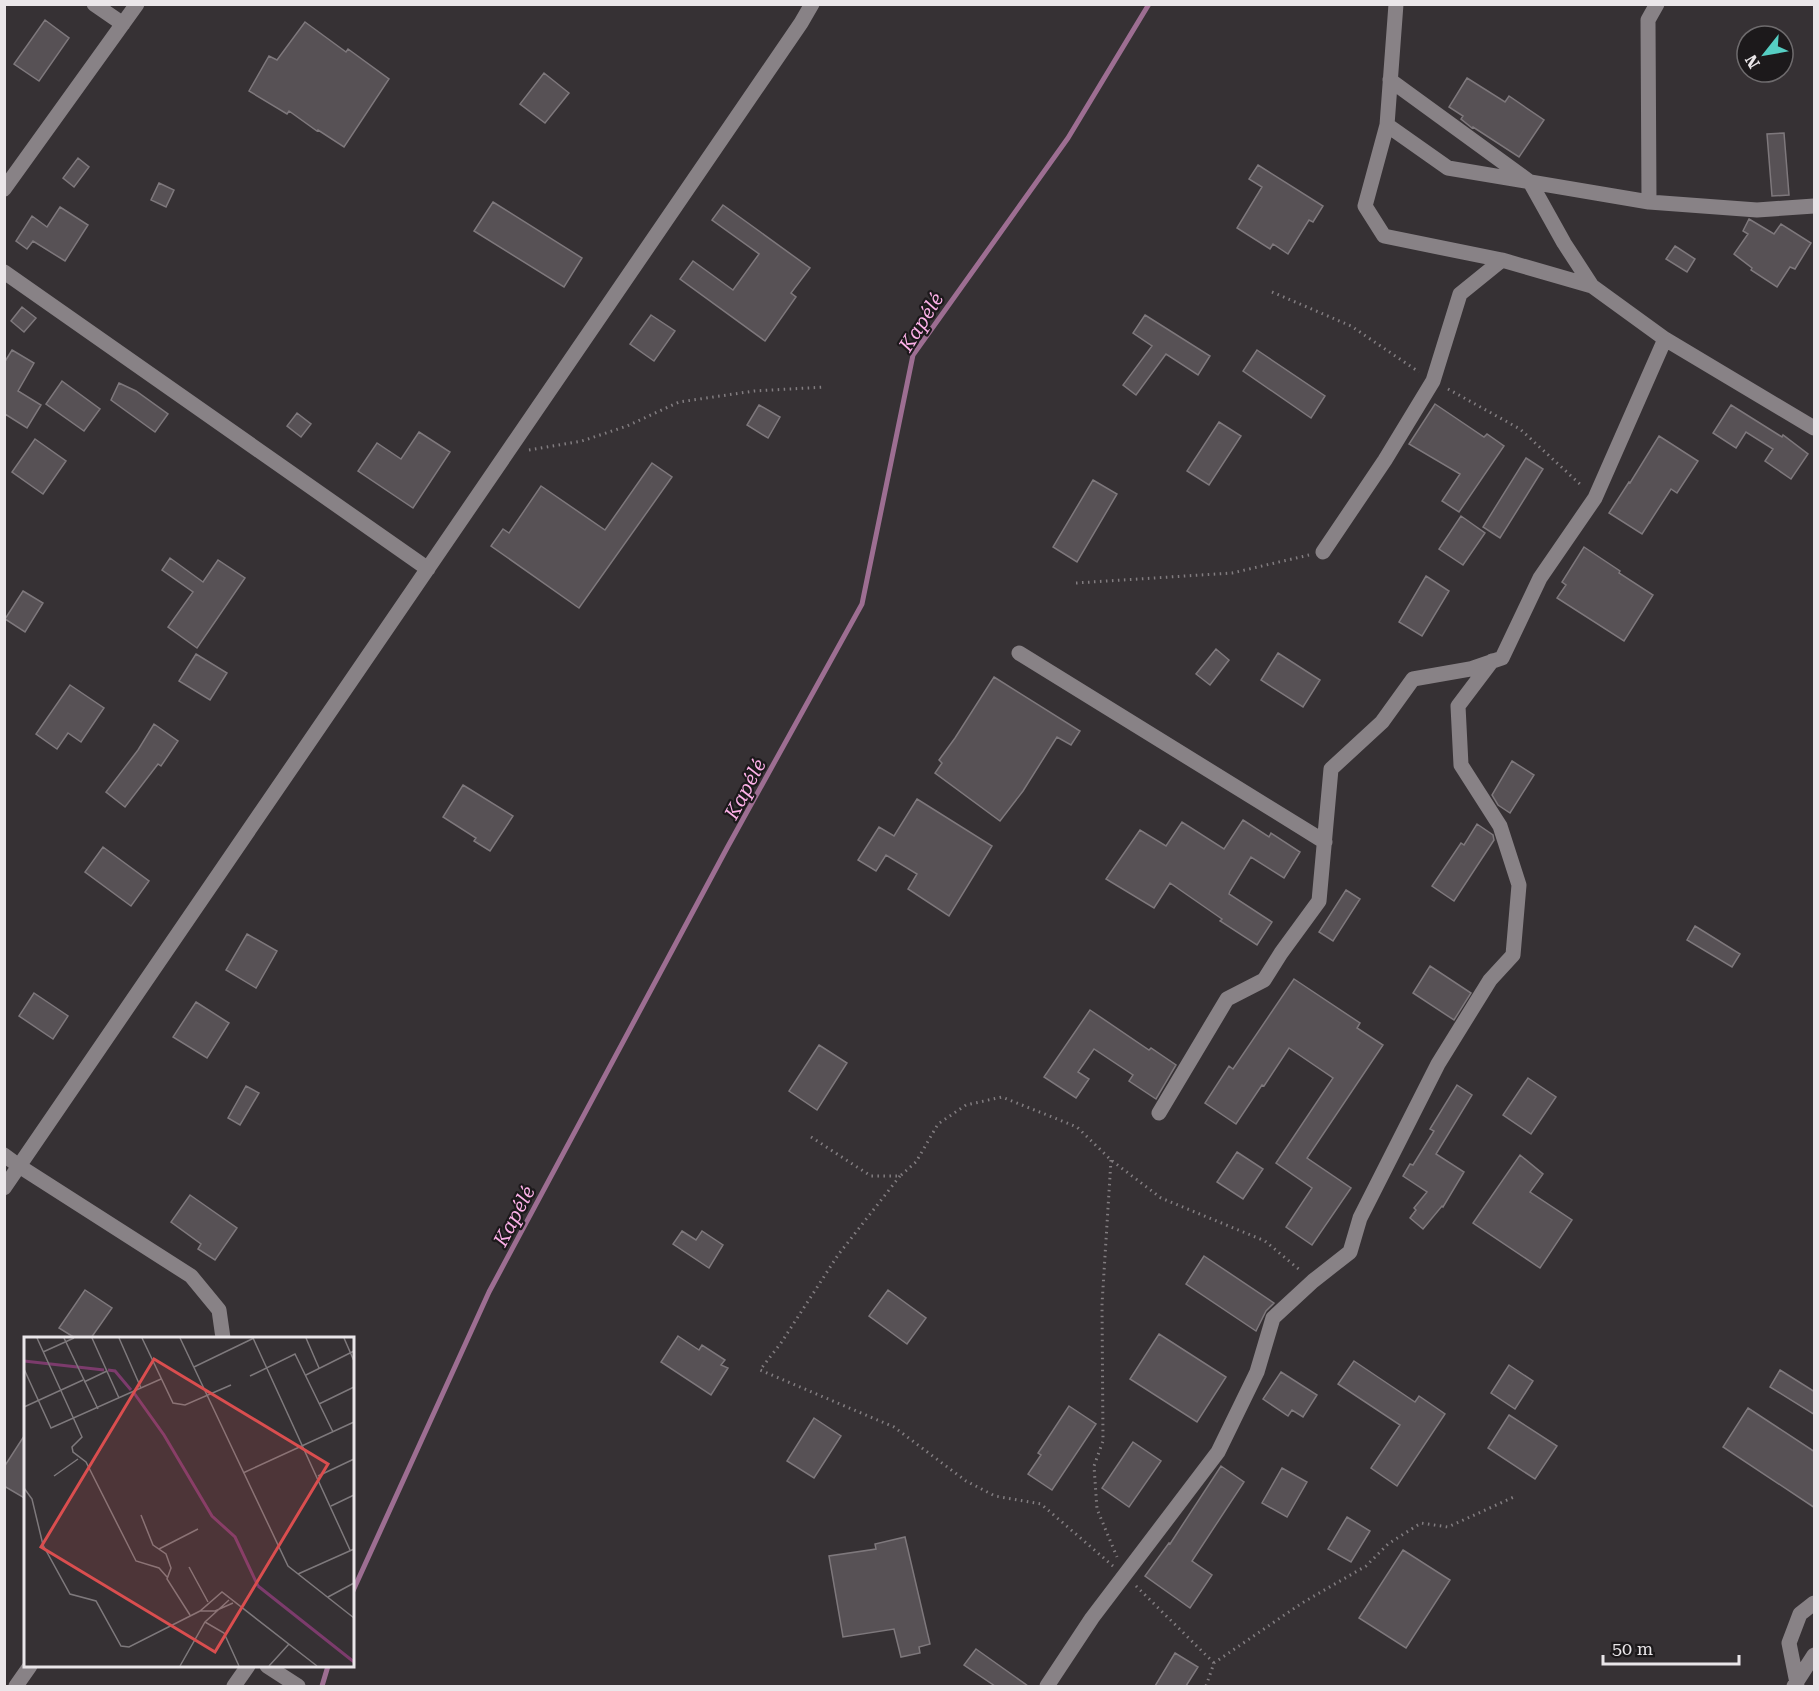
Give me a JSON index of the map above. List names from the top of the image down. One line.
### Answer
{"water":["Kapélé"],"scale_bar":"50 m","north":"bottom left"}
